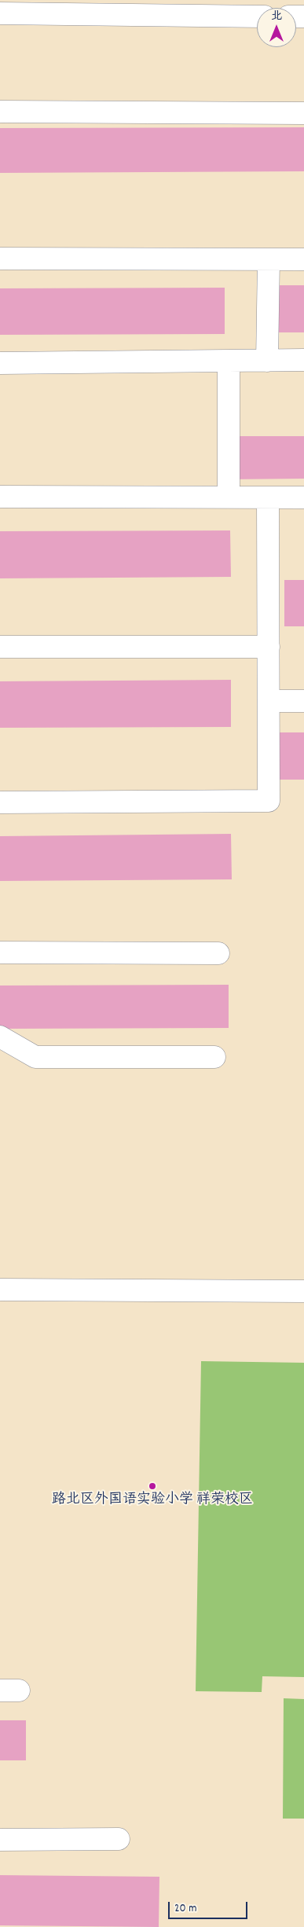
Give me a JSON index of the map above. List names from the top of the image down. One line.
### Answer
{"places":["路北区外国语实验小学 祥荣校区"],"scale_bar":"20 m","north":"top"}
